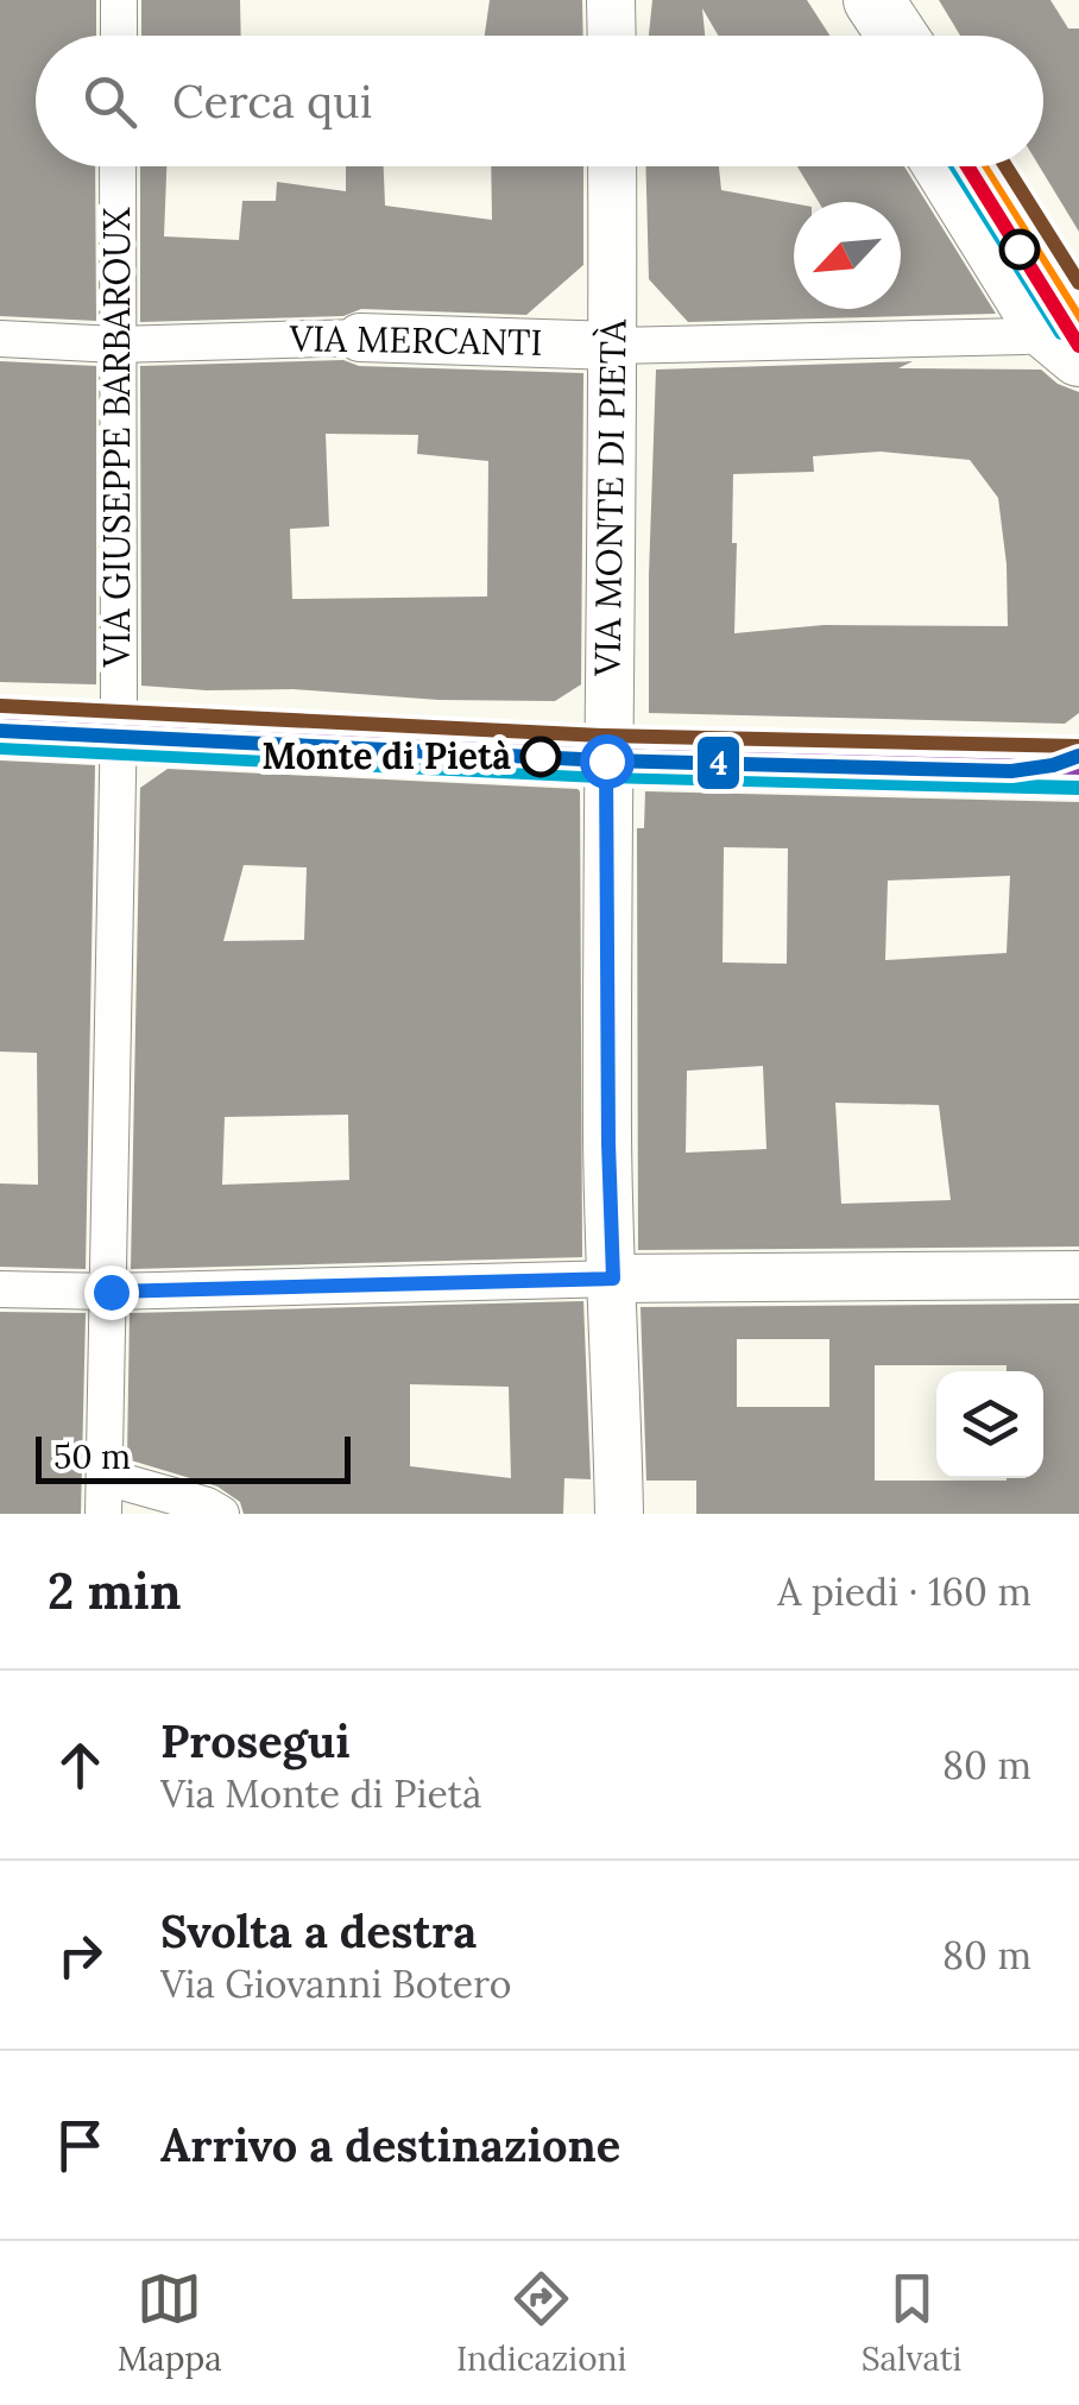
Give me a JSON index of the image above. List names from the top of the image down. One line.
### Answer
{"streets":{"street":["VIA MERCANTI","VIA GIUSEPPE BARBAROUX","VIA MONTE DI PIETÀ"]},"crossings":[["VIA MERCANTI","VIA GIUSEPPE BARBAROUX"],["VIA MERCANTI","VIA MONTE DI PIETÀ"]],"places":["Monte di Pietà"],"lines":["transit line 4"],"scale_bar":"50 m","north":"bottom left","page":{"search":"Cerca qui","scale":"50 m","heading":["2 min","A piedi · 160 m"],"list":[["Prosegui","Via Monte di Pietà","80 m"],["Svolta a destra","Via Giovanni Botero","80 m"],"Arrivo a destinazione"],"nav":["Mappa","Indicazioni","Salvati"]}}
